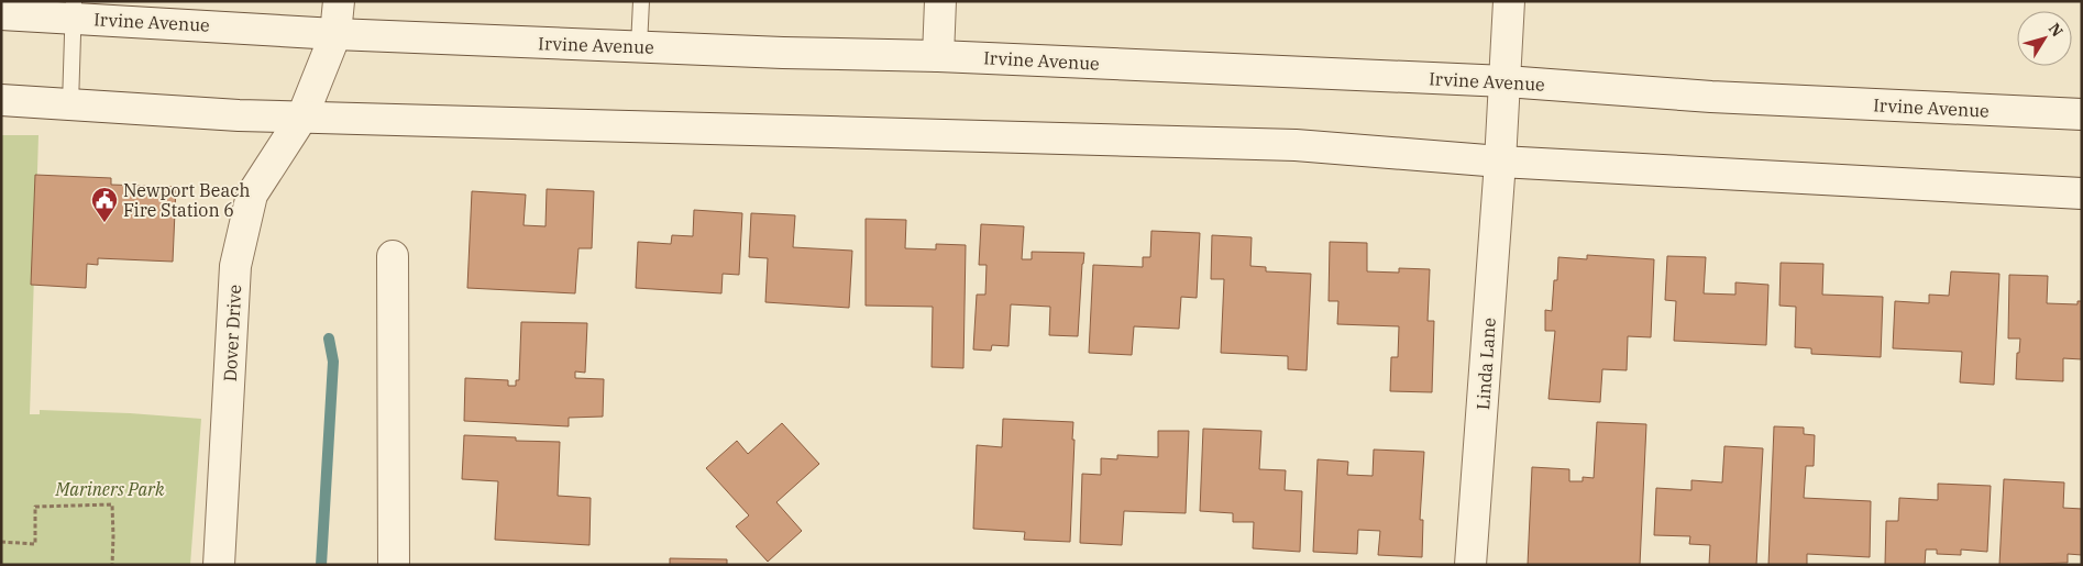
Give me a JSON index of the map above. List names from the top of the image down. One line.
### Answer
{"streets":{"main road":["Irvine Avenue","Dover Drive","Linda Lane"]},"crossings":[["Irvine Avenue","Dover Drive"],["Irvine Avenue","Linda Lane"]],"parks":["Mariners Park"],"places":{"public building":["Newport Beach Fire Station 6"]},"north":"top right"}
